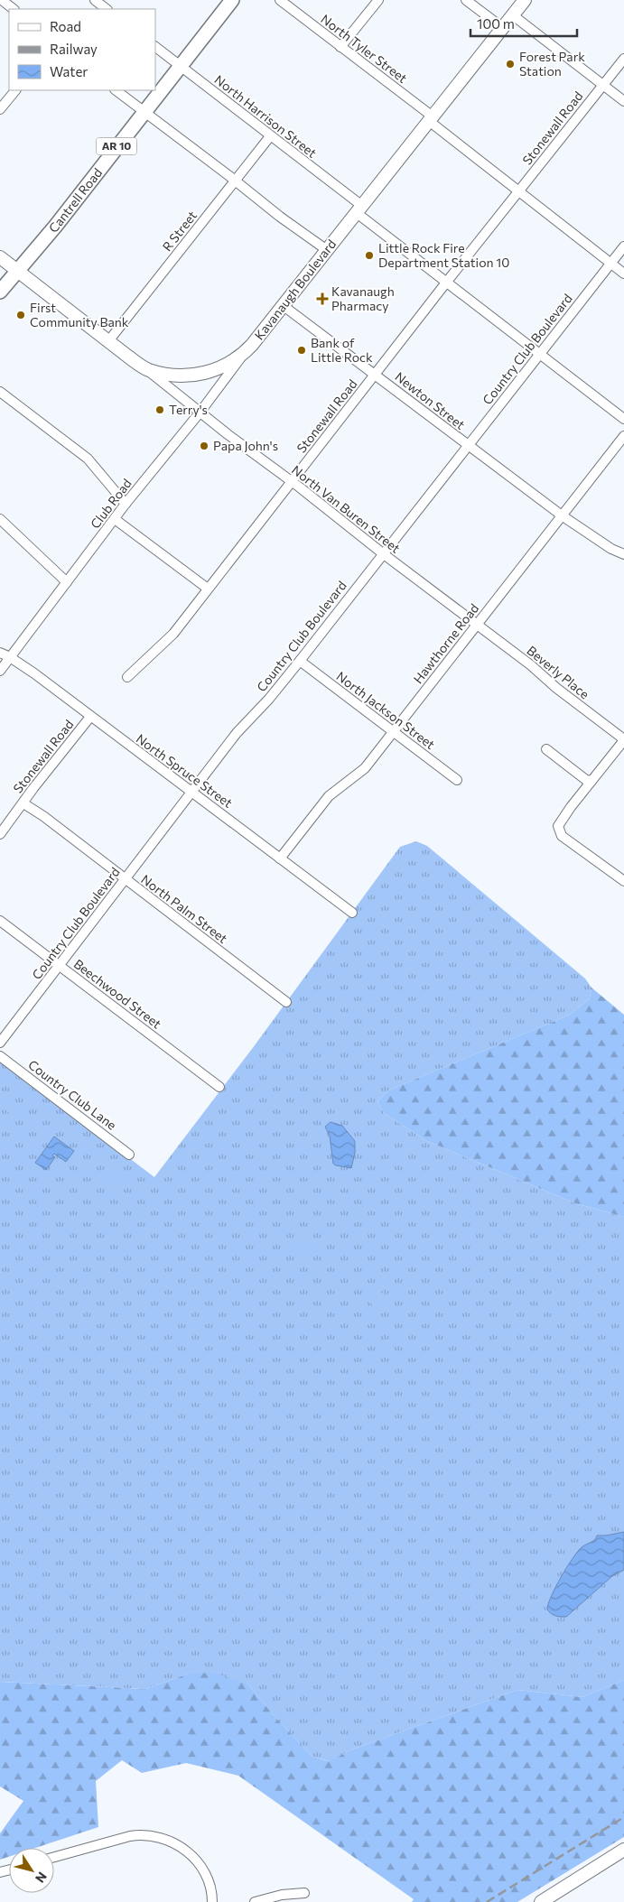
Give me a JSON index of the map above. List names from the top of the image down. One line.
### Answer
{"streets":{"main road":["AR 10","Cantrell Road"],"street":["North Tyler Street","North Harrison Street","Stonewall Road","R Street","Kavanaugh Boulevard","Country Club Boulevard","Newton Street","Club Road","North Van Buren Street","Hawthorne Road","Beverly Place","North Jackson Street","North Spruce Street","North Palm Street","Beechwood Street","Country Club Lane"]},"crossings":[["North Tyler Street","Stonewall Road"],["North Tyler Street","Kavanaugh Boulevard"],["North Tyler Street","Country Club Boulevard"],["North Harrison Street","Stonewall Road"],["North Harrison Street","Cantrell Road"],["North Harrison Street","R Street"],["North Harrison Street","Kavanaugh Boulevard"],["North Harrison Street","Country Club Boulevard"],["Stonewall Road","Newton Street"],["Stonewall Road","North Van Buren Street"],["Stonewall Road","North Spruce Street"],["Stonewall Road","North Palm Street"],["Cantrell Road","Kavanaugh Boulevard"],["R Street","Kavanaugh Boulevard"],["Kavanaugh Boulevard","Newton Street"],["Kavanaugh Boulevard","Club Road"],["Kavanaugh Boulevard","North Van Buren Street"],["Country Club Boulevard","Newton Street"],["Country Club Boulevard","North Van Buren Street"],["Country Club Boulevard","North Jackson Street"],["Country Club Boulevard","North Spruce Street"],["Country Club Boulevard","North Palm Street"],["Country Club Boulevard","Beechwood Street"],["Newton Street","Hawthorne Road"],["Club Road","North Van Buren Street"],["Club Road","North Spruce Street"],["North Van Buren Street","Hawthorne Road"],["North Van Buren Street","Beverly Place"],["Hawthorne Road","Beverly Place"],["Hawthorne Road","North Jackson Street"],["Hawthorne Road","North Spruce Street"]],"places":{"other":["Forest Park Station","Little Rock Fire Department Station 10","First Community Bank","Bank of Little Rock","Terry's","Papa John's"],"health":["Kavanaugh Pharmacy"]},"legend":["Road","Railway","Water"],"scale_bar":"100 m","north":"bottom right"}
